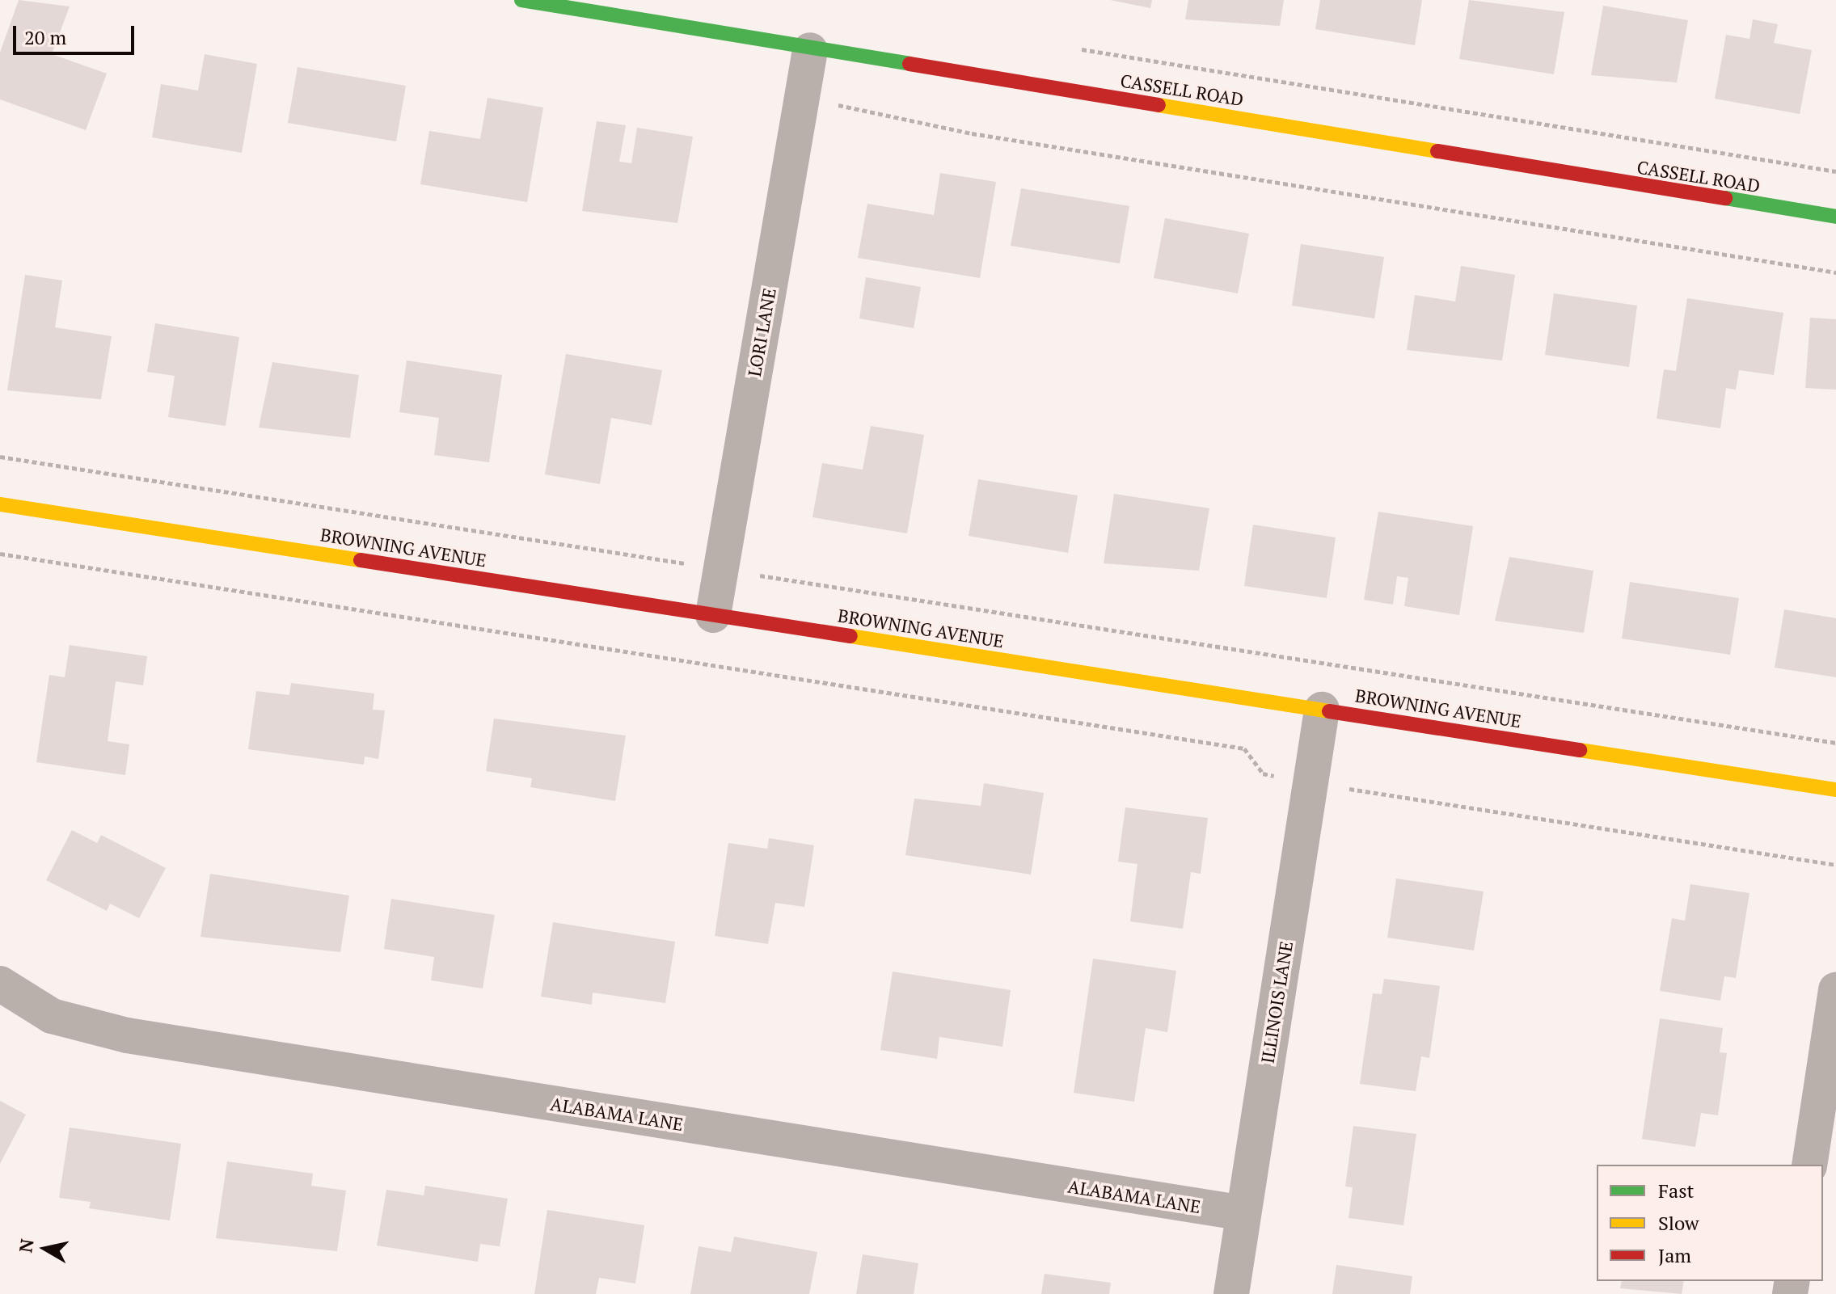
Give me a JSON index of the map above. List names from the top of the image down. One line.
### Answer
{"streets":{"street":["CASSELL ROAD","LORI LANE","BROWNING AVENUE","ILLINOIS LANE","ALABAMA LANE"]},"crossings":[["CASSELL ROAD","LORI LANE"],["LORI LANE","BROWNING AVENUE"],["BROWNING AVENUE","ILLINOIS LANE"],["ILLINOIS LANE","ALABAMA LANE"]],"legend":["Fast","Slow","Jam"],"scale_bar":"20 m","north":"left"}
